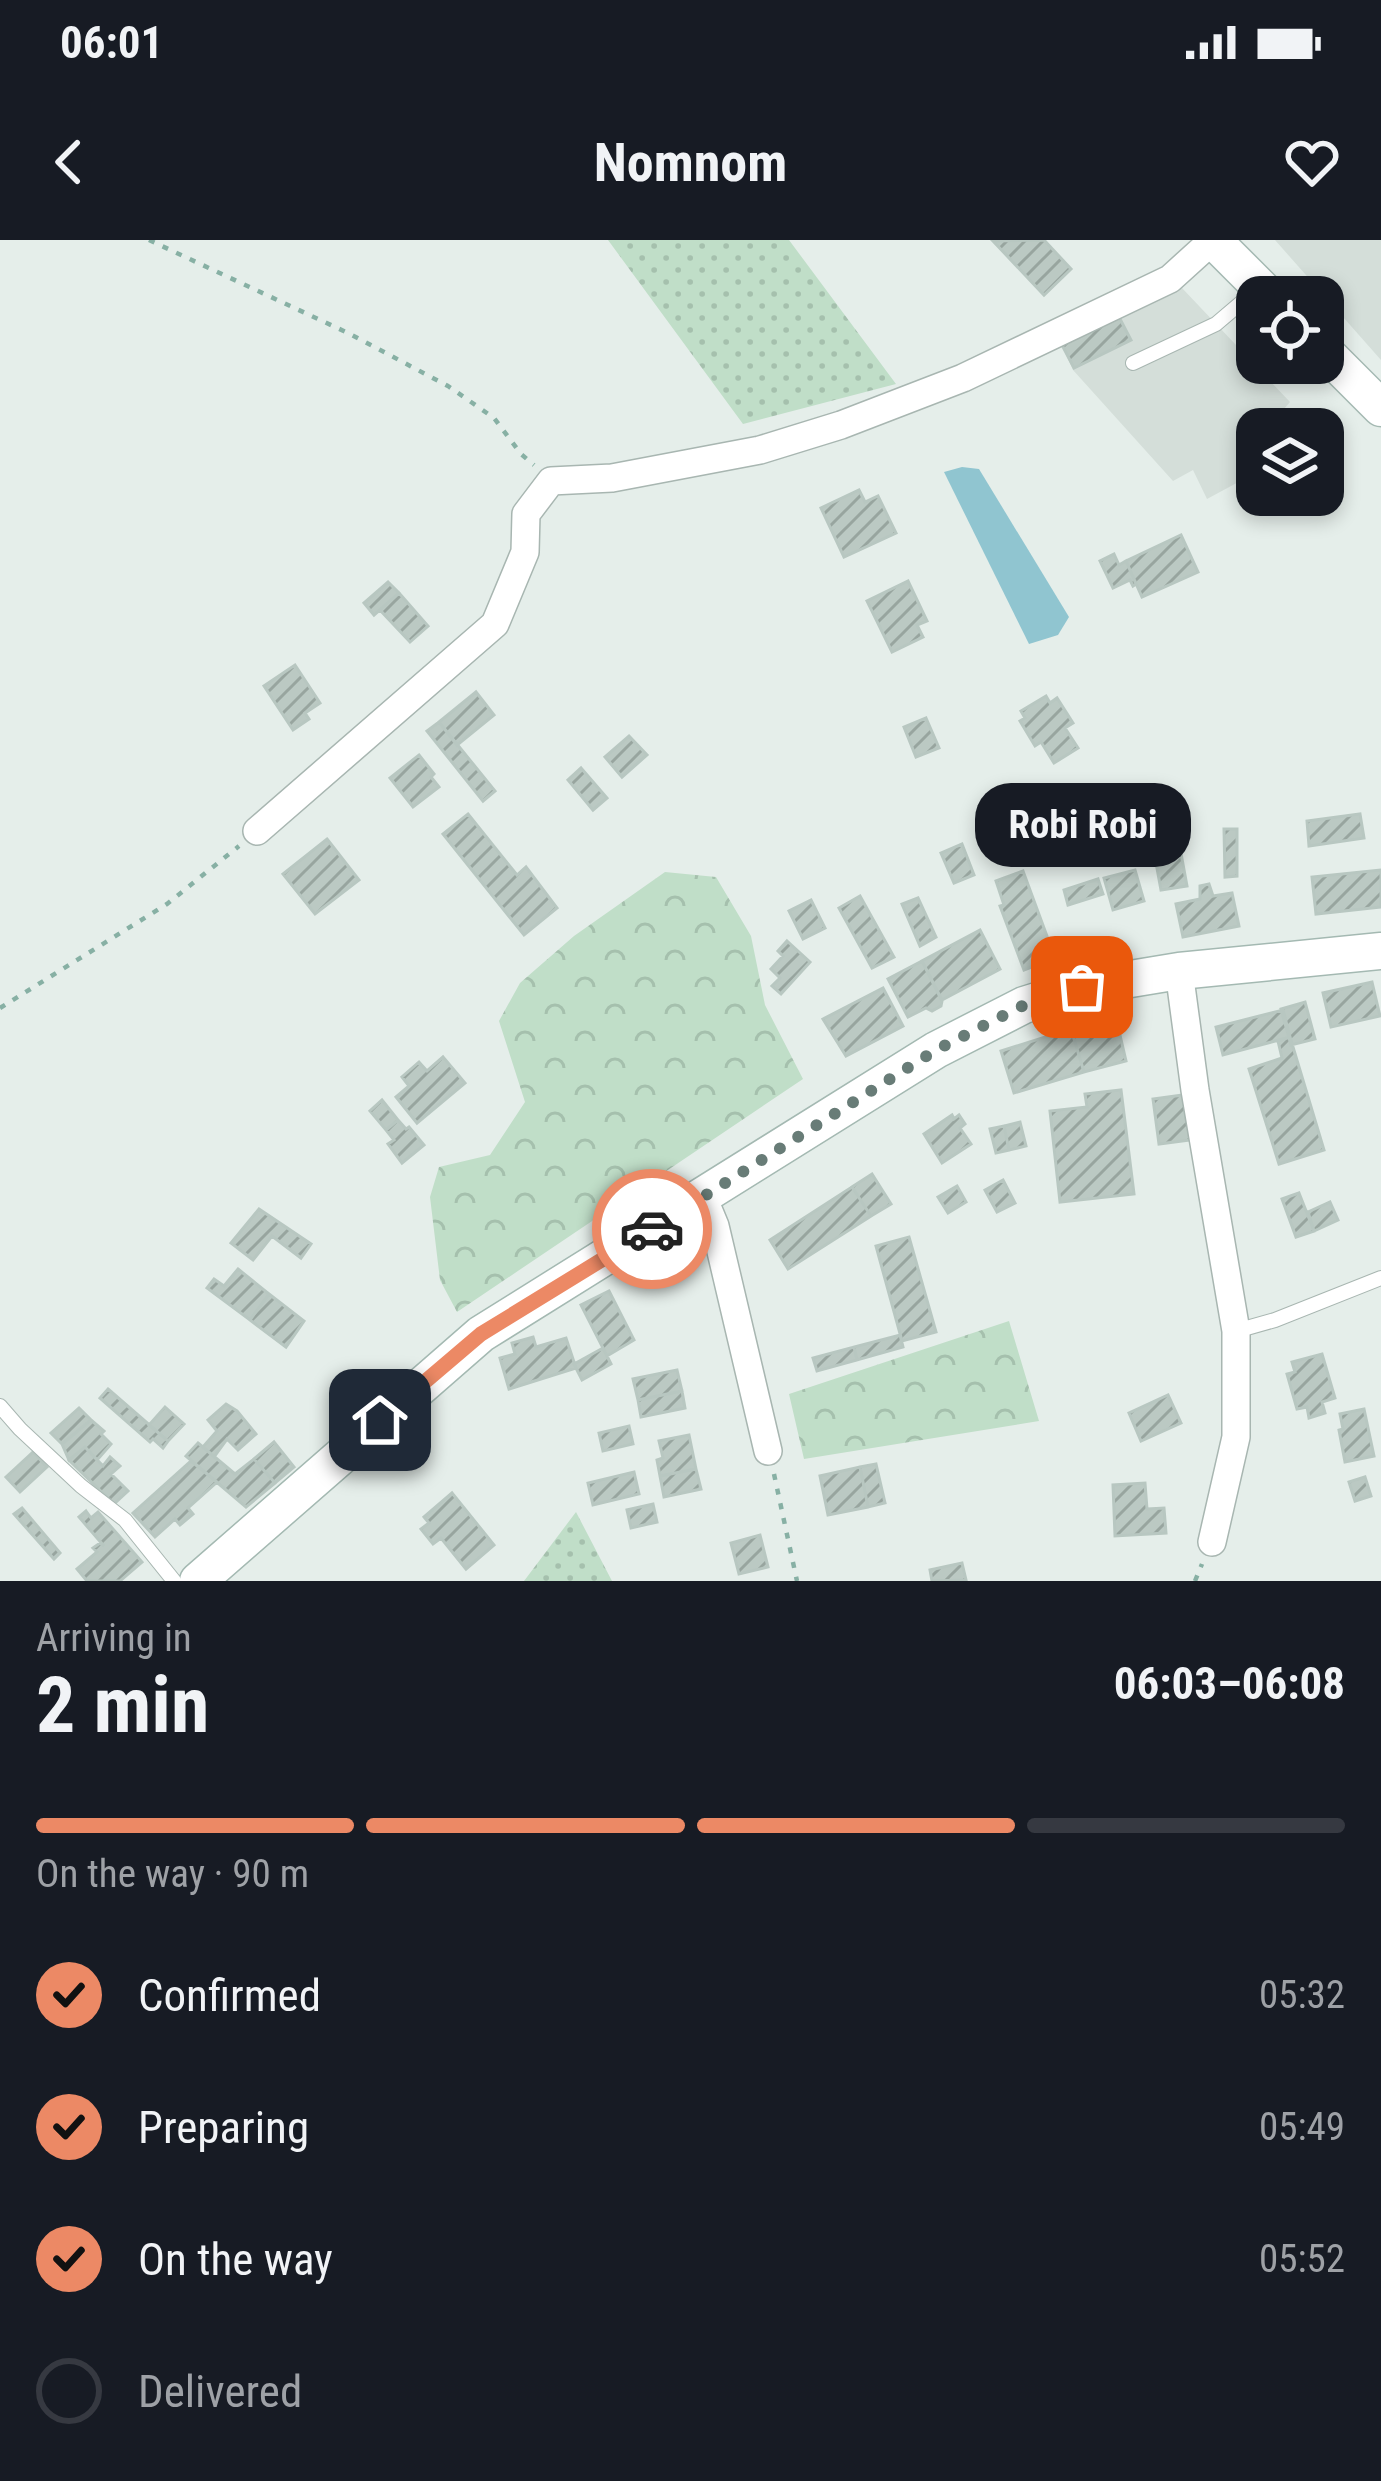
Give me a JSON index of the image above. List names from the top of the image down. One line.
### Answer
{"places":["Robi Robi"],"page":{"status":"06:01","header":"Nomnom","bubble":"Robi Robi","heading":["2 min","Arriving in","06:03–06:08"],"bar":"On the way · 90 m","list":[["Confirmed","05:32"],["Preparing","05:49"],["On the way","05:52"],"Delivered"]}}
